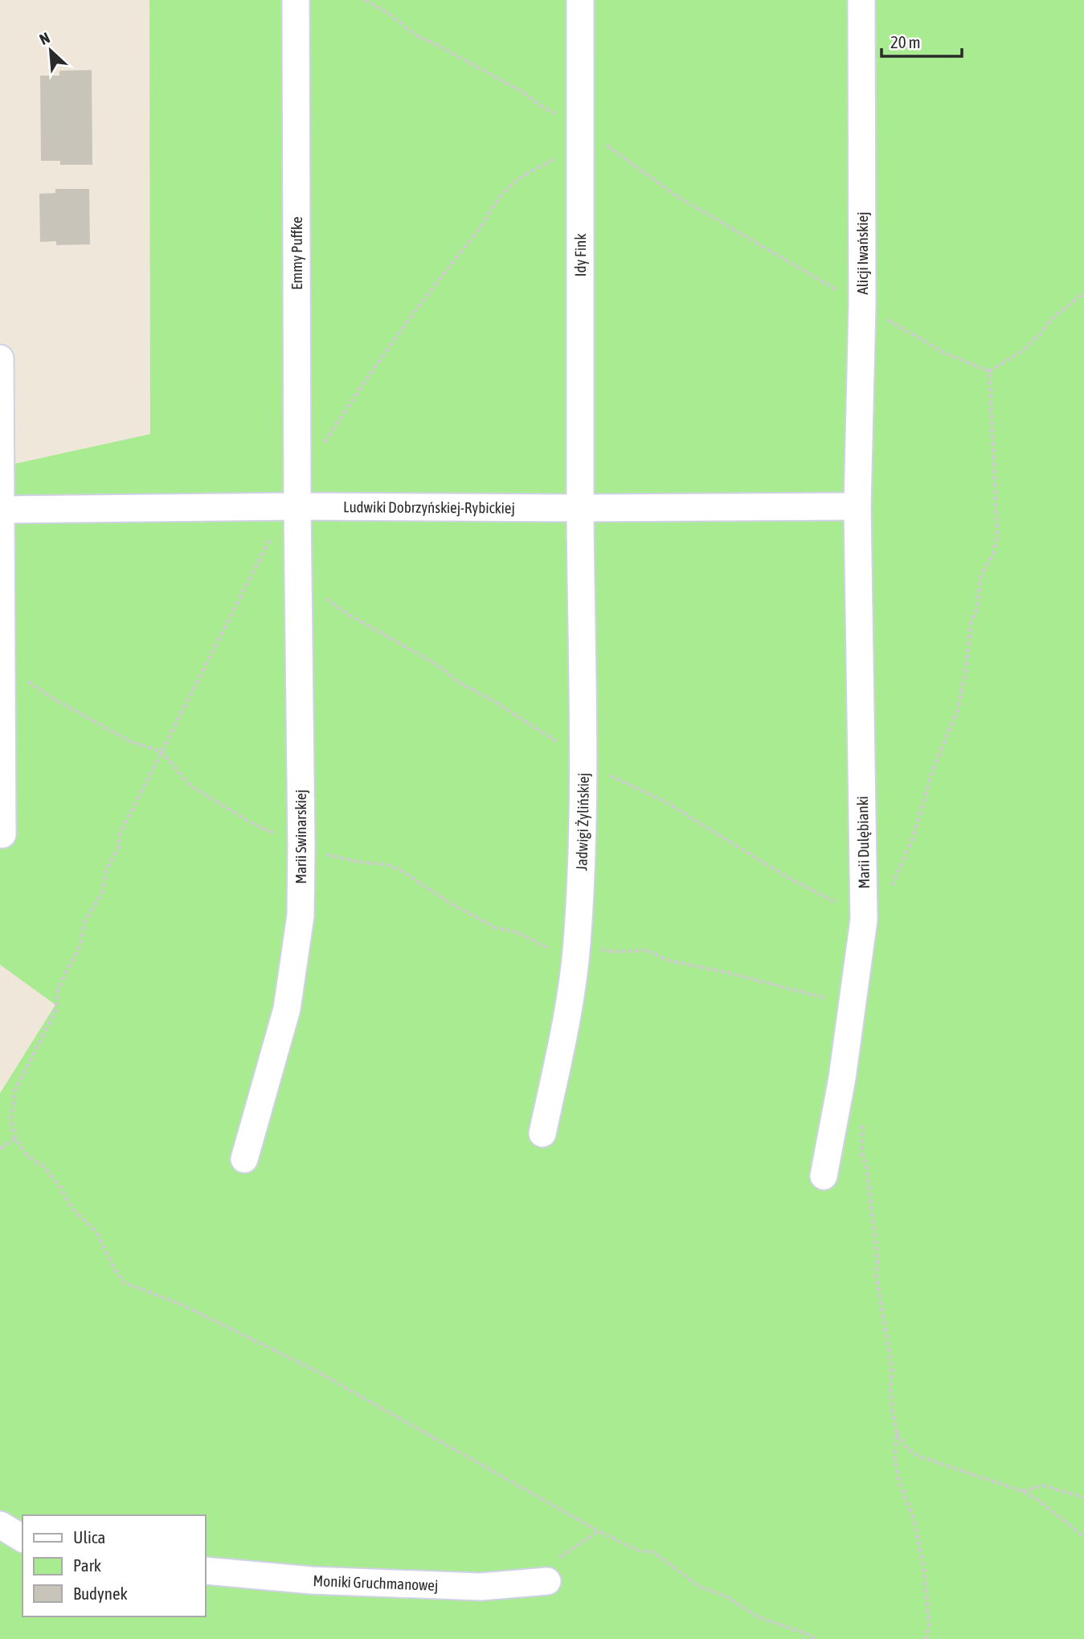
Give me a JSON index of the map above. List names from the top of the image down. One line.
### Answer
{"streets":{"street":["Emmy Puffke","Alicji Iwańskiej","Idy Fink","Ludwiki Dobrzyńskiej-Rybickiej","Jadwigi Żylińskiej","Marii Swinarskiej","Marii Dulębianki","Moniki Gruchmanowej"]},"crossings":[["Emmy Puffke","Ludwiki Dobrzyńskiej-Rybickiej"],["Emmy Puffke","Marii Swinarskiej"],["Alicji Iwańskiej","Ludwiki Dobrzyńskiej-Rybickiej"],["Alicji Iwańskiej","Marii Dulębianki"],["Idy Fink","Ludwiki Dobrzyńskiej-Rybickiej"],["Idy Fink","Jadwigi Żylińskiej"],["Ludwiki Dobrzyńskiej-Rybickiej","Jadwigi Żylińskiej"],["Ludwiki Dobrzyńskiej-Rybickiej","Marii Swinarskiej"],["Ludwiki Dobrzyńskiej-Rybickiej","Marii Dulębianki"]],"legend":["Ulica","Park","Budynek"],"scale_bar":"20 m","north":"top left"}
